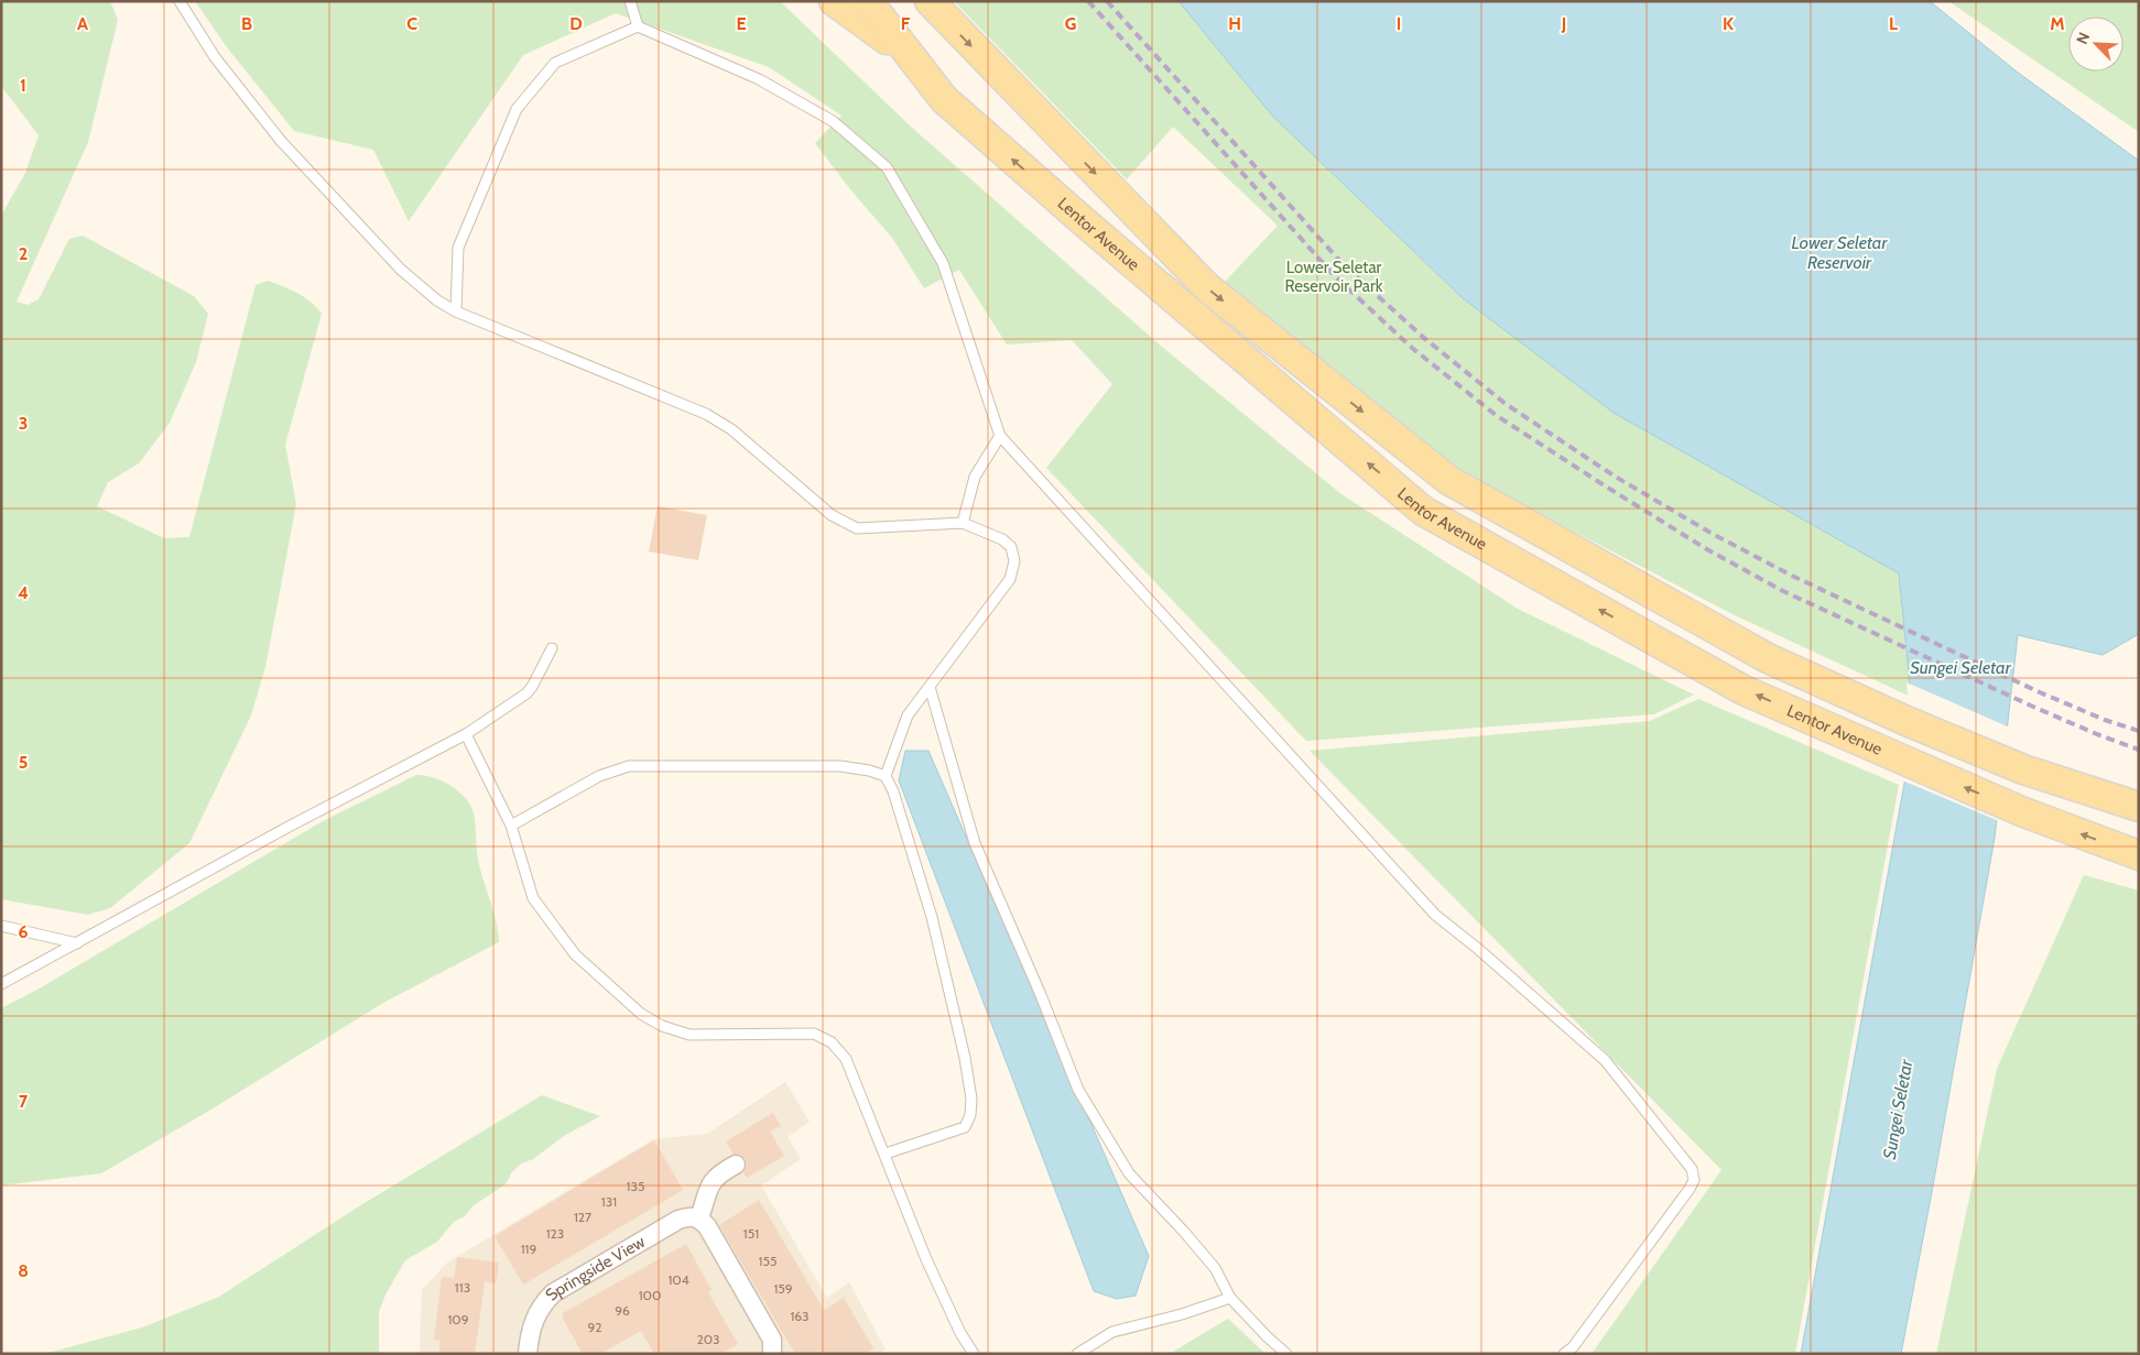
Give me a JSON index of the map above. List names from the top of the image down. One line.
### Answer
{"streets":{"main road":["Lentor Avenue"],"street":["Springside View"]},"water":["Lower Seletar Reservoir","Sungei Seletar"],"parks":["Lower Seletar Reservoir Park"],"house_numbers":["135","131","127","123","151","119","155","104","113","159","100","96","163","109","92","203"],"north":"top left","grid":{"columns":["A","B","C","D","E","F","G","H","I","J","K","L","M"],"rows":["1","2","3","4","5","6","7","8"]}}
